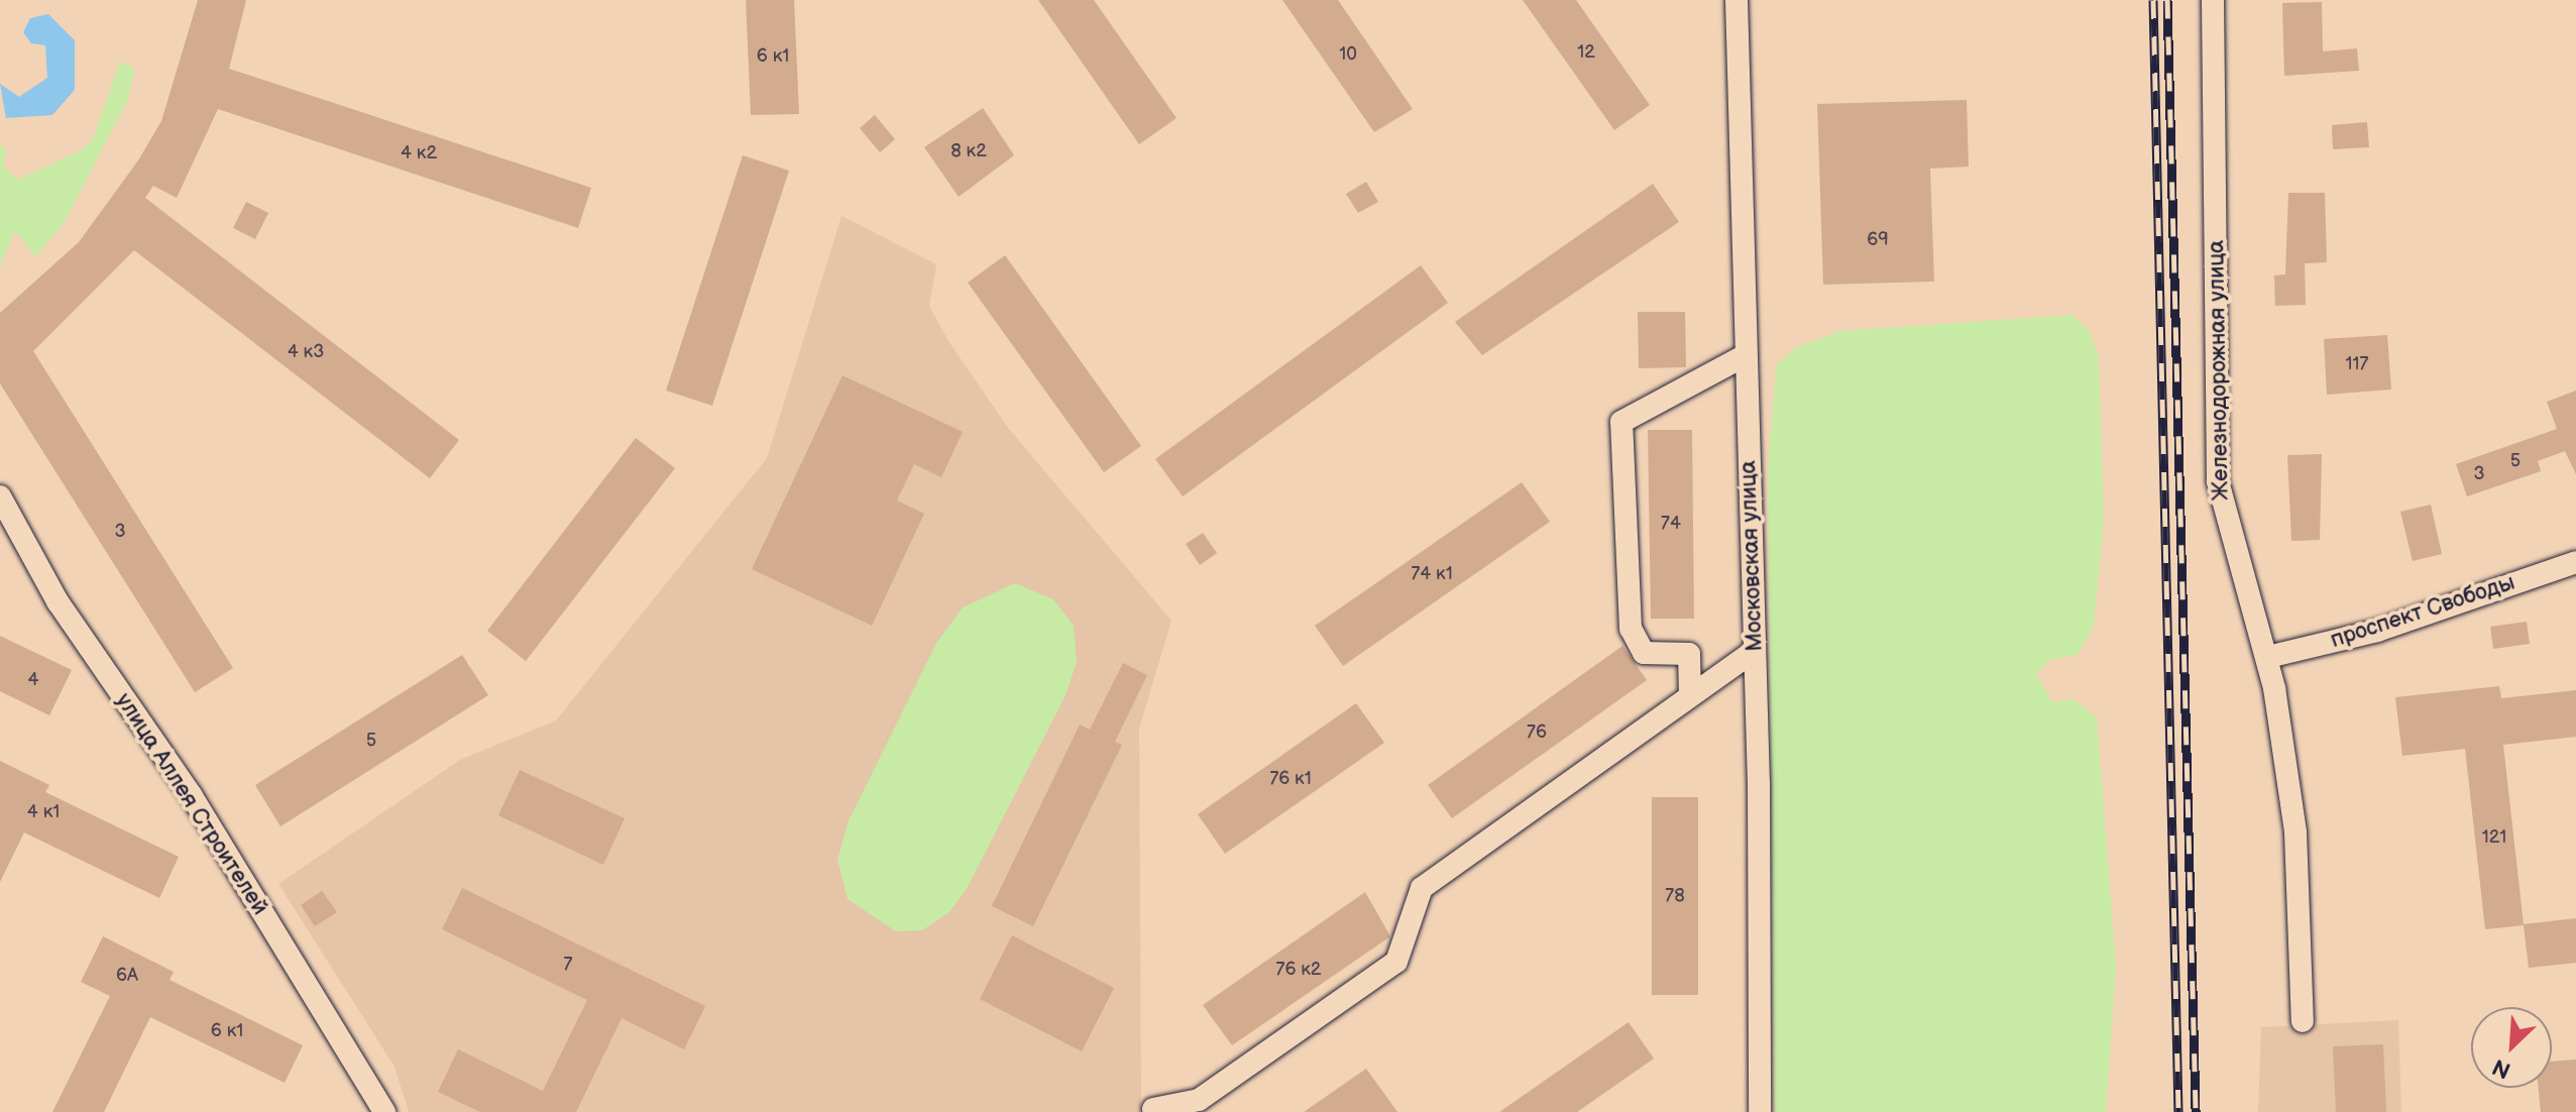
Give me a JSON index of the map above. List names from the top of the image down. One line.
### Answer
{"streets":{"street":["Железнодорожная улица","Московская улица","проспект Свободы","улица Аллея Строителей"]},"crossings":[["Железнодорожная улица","проспект Свободы"]],"house_numbers":["12","10","6 к1","8 к2","4 к2","69","4 к3","117","5","3","74","3","74 к1","4","76","5","76 к1","4 к1","121","78","7","76 к2","6А","6 к1"],"north":"bottom left"}
